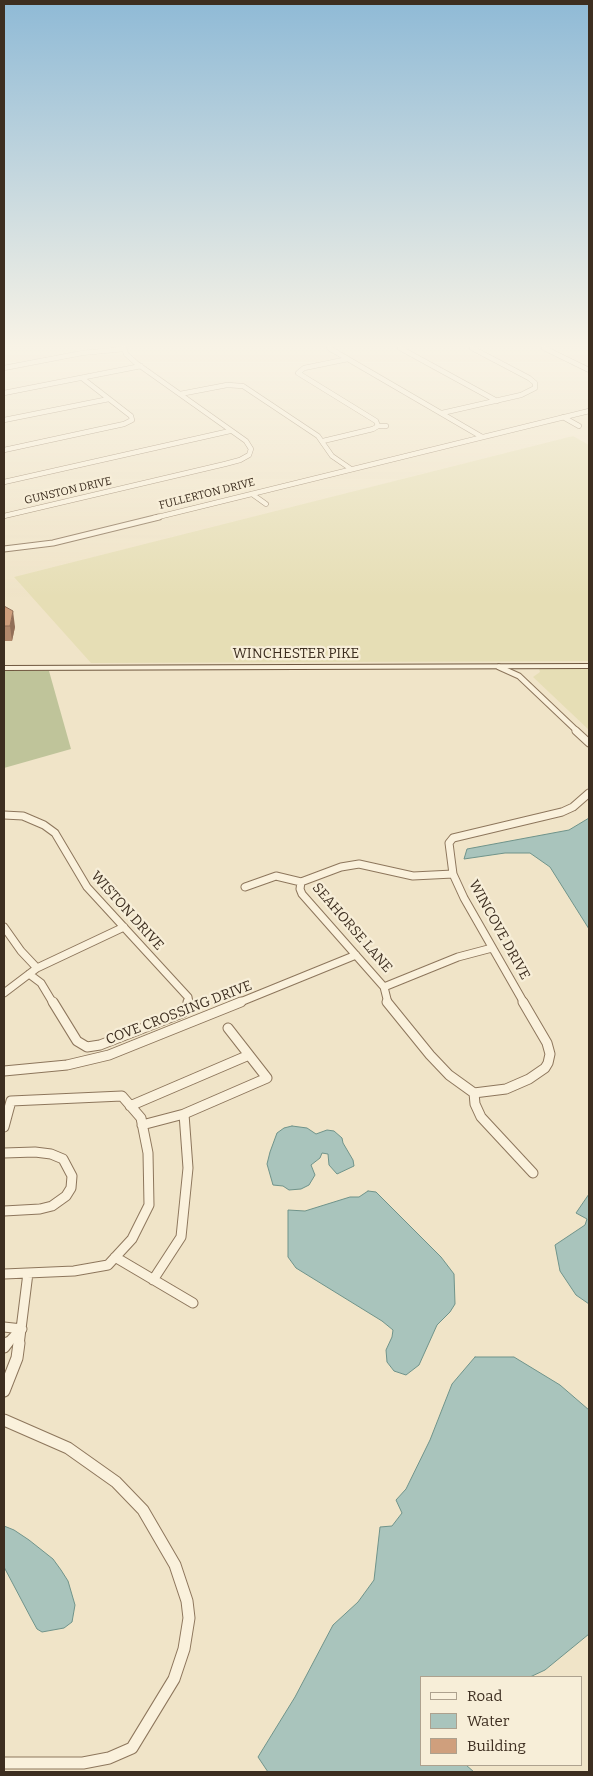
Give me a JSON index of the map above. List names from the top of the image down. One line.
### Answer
{"streets":{"main road":["WINCHESTER PIKE"],"street":["GUNSTON DRIVE","FULLERTON DRIVE","WISTON DRIVE","SEAHORSE LANE","WINCOVE DRIVE","COVE CROSSING DRIVE"]},"crossings":[["SEAHORSE LANE","WINCOVE DRIVE"],["SEAHORSE LANE","COVE CROSSING DRIVE"]],"legend":["Road","Water","Building"]}
